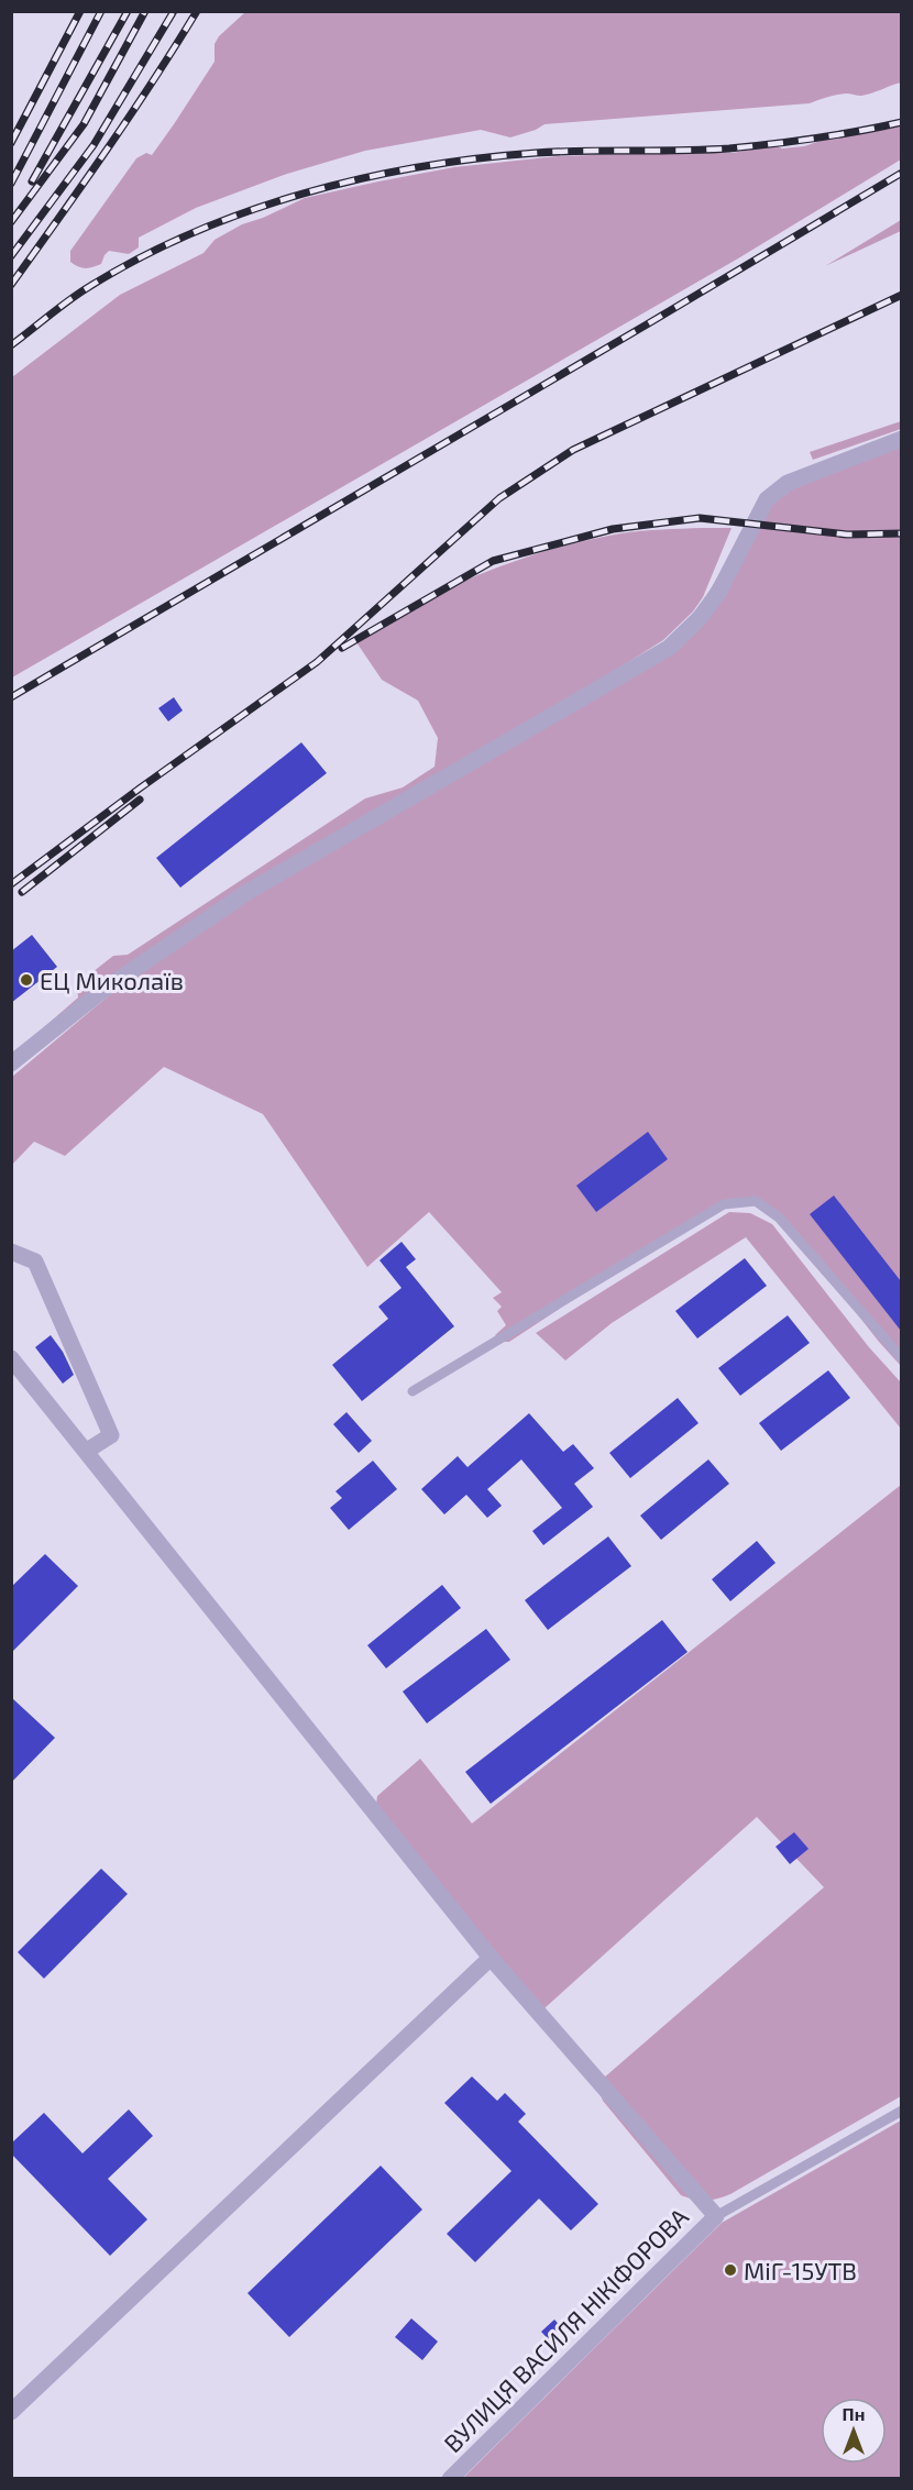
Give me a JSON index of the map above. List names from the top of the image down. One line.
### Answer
{"streets":{"street":["ВУЛИЦЯ ВАСИЛЯ НІКІФОРОВА"]},"places":["ЕЦ Миколаїв","МіГ-15УТВ"],"north":"top"}
